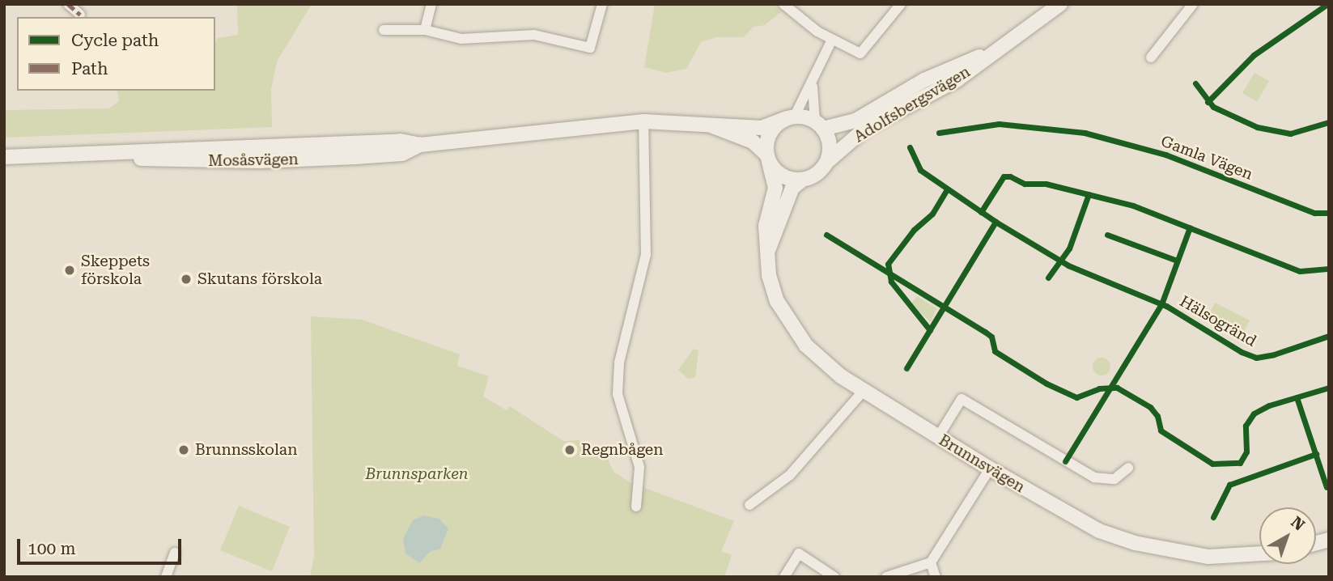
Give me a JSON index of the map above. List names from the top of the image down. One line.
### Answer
{"streets":{"main road":["Adolfsbergsvägen","Mosåsvägen","Brunnsvägen"],"cycle path":["Gamla Vägen","Hälsogränd"]},"crossings":[["Adolfsbergsvägen","Mosåsvägen"],["Adolfsbergsvägen","Brunnsvägen"],["Mosåsvägen","Brunnsvägen"]],"parks":["Brunnsparken"],"places":["Skeppets förskola","Skutans förskola","Brunnsskolan","Regnbågen"],"legend":["Cycle path","Path"],"scale_bar":"100 m","north":"top right"}
